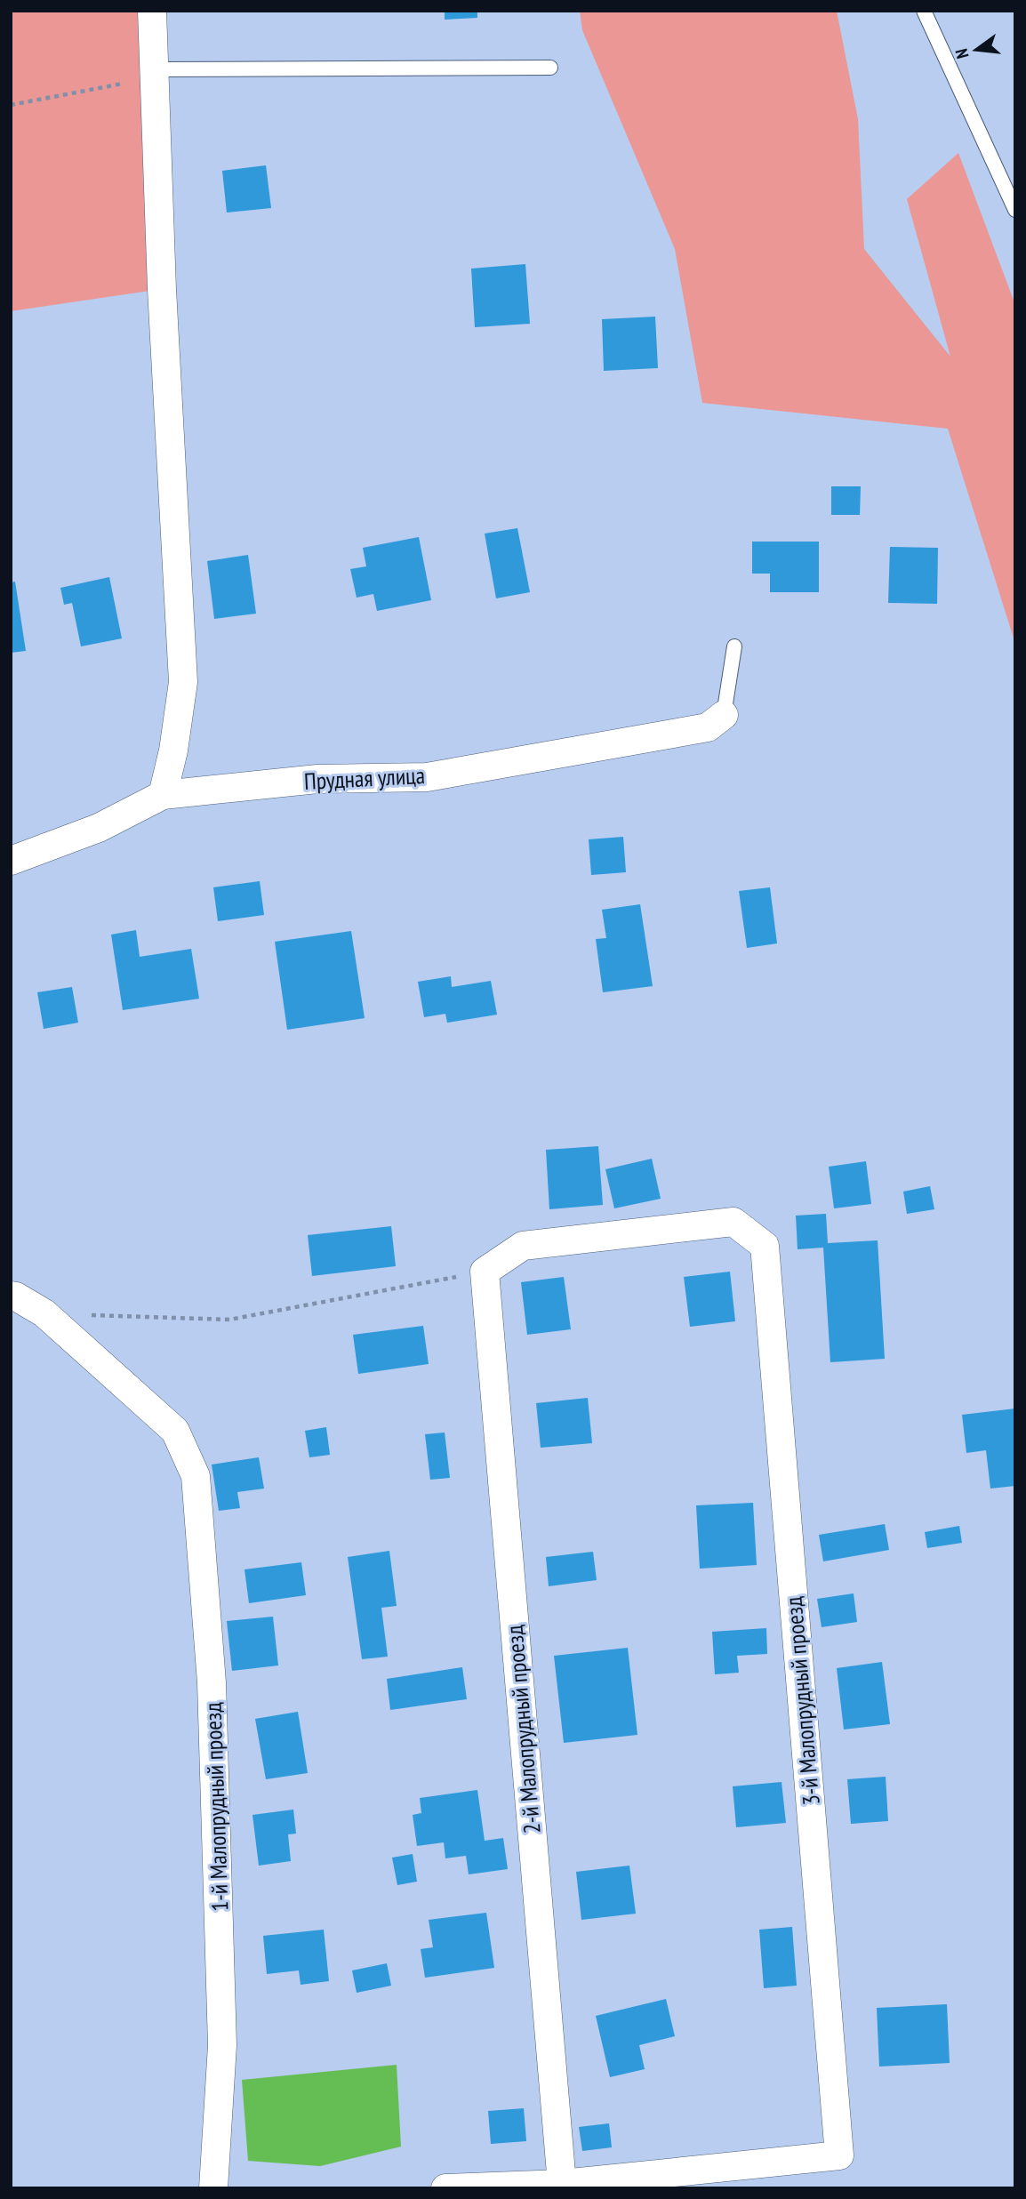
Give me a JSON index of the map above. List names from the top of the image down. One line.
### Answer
{"streets":{"street":["Прудная улица","3-й Малопрудный проезд","2-й Малопрудный проезд","1-й Малопрудный проезд"]},"crossings":[["3-й Малопрудный проезд","2-й Малопрудный проезд"]],"north":"left"}
